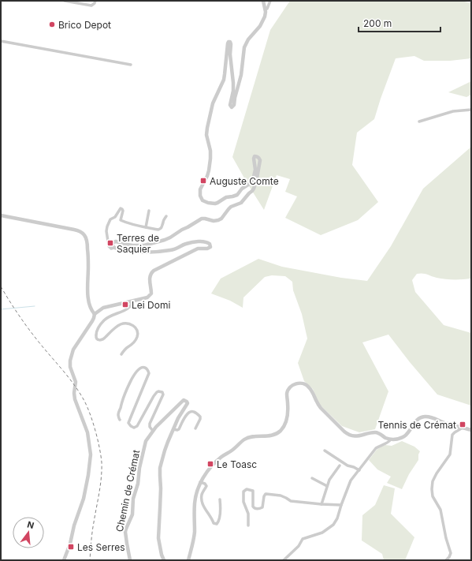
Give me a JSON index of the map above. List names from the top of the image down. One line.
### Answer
{"streets":{"street":["Chemin de Crémat"]},"places":{"other":["Brico Depot"],"transit":["Auguste Comte","Terres de Saquier","Lei Domi","Tennis de Crémat","Le Toasc","Les Serres"]},"scale_bar":"200 m","north":"top"}
